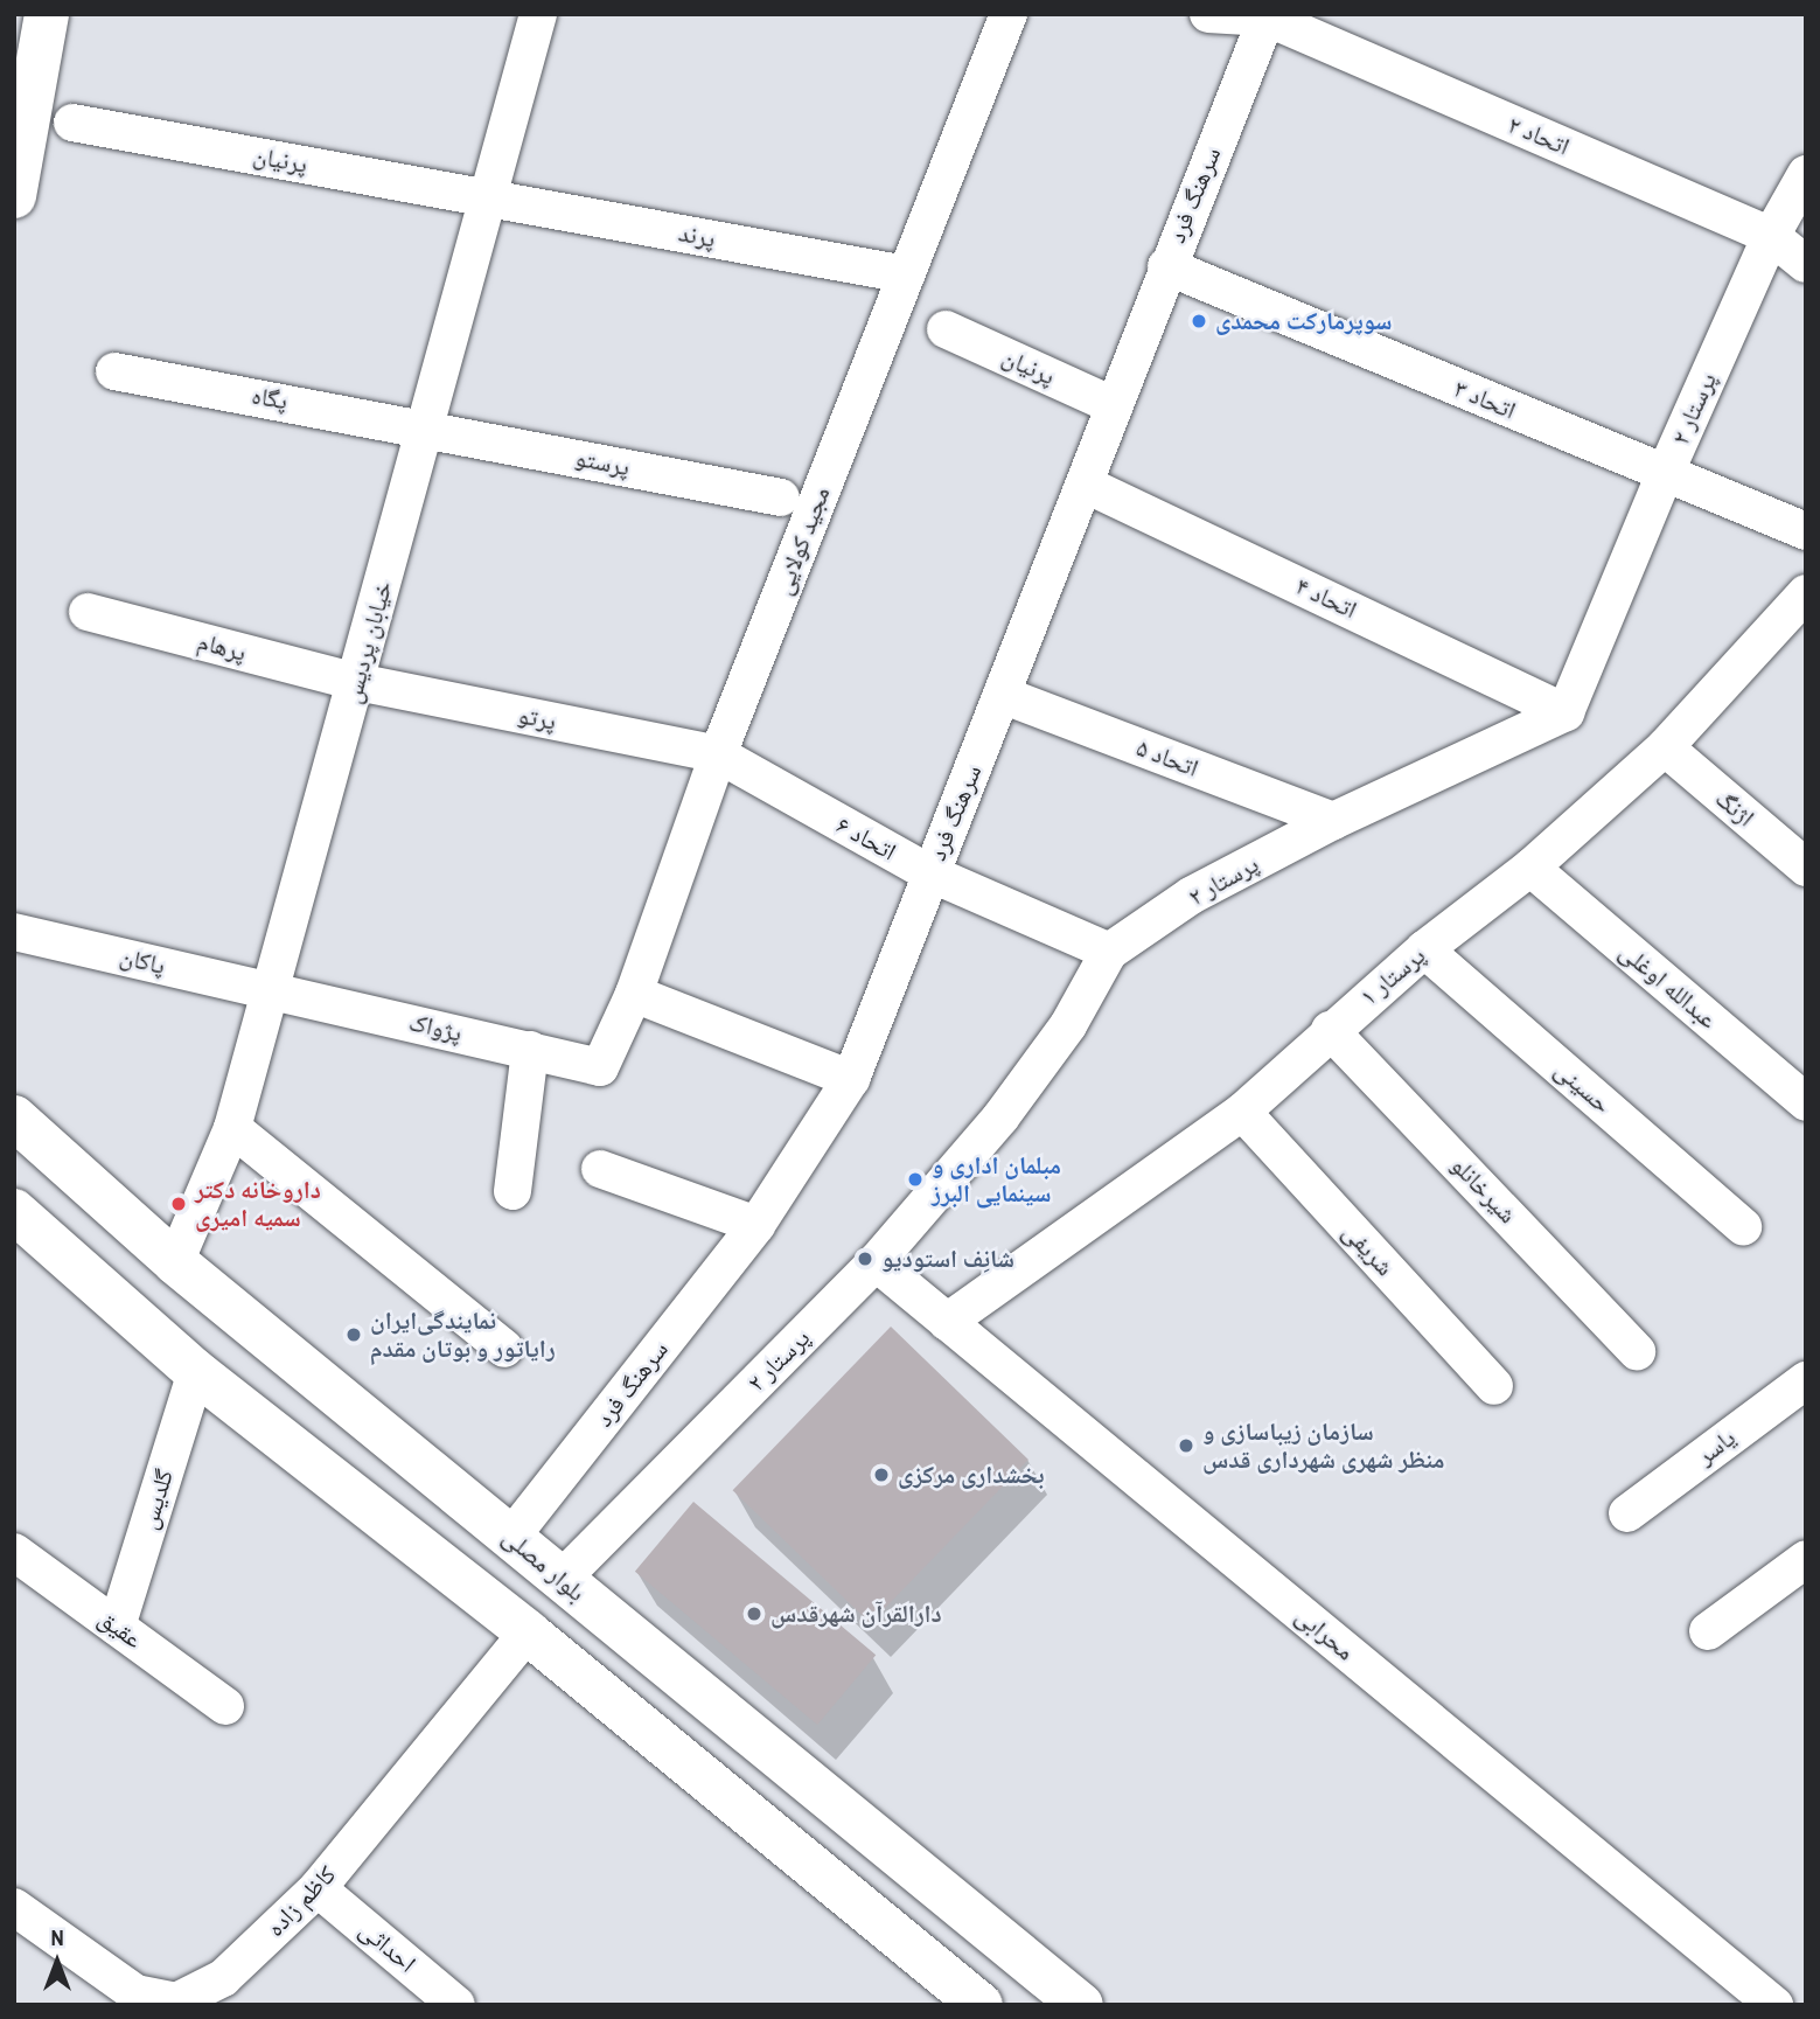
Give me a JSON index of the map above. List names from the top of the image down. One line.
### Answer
{"streets":{"main road":["بلوار مصلی"],"street":["اتحاد ۲","پرنیان","سرهنگ فرد","پرند","پگاه","اتحاد ۳","پرستار ۲","پرستو","مجید کولایی","اتحاد ۴","خیابان پردیس","پرهام","پرتو","اتحاد ۵","اژنگ","اتحاد ۶","پاکان","پرستار ۱","عبدالله اوغلی","پژواک","حسینی","شیرخانلو","شریفی","یاسر","گلدیس","عقیق","محرابی","کاظم زاده","احداثی"]},"crossings":[["اتحاد ۲","سرهنگ فرد"],["اتحاد ۲","پرستار ۲"],["پرنیان","سرهنگ فرد"],["پرنیان","پرند"],["پرنیان","خیابان پردیس"],["سرهنگ فرد","اتحاد ۳"],["سرهنگ فرد","اتحاد ۴"],["سرهنگ فرد","اتحاد ۵"],["سرهنگ فرد","اتحاد ۶"],["سرهنگ فرد","بلوار مصلی"],["پرند","مجید کولایی"],["پرند","خیابان پردیس"],["پگاه","پرستو"],["پگاه","خیابان پردیس"],["اتحاد ۳","پرستار ۲"],["پرستار ۲","اتحاد ۴"],["پرستار ۲","اتحاد ۵"],["پرستار ۲","اتحاد ۶"],["پرستار ۲","بلوار مصلی"],["پرستار ۲","محرابی"],["پرستو","خیابان پردیس"],["مجید کولایی","پرتو"],["مجید کولایی","اتحاد ۶"],["مجید کولایی","پژواک"],["خیابان پردیس","پرهام"],["خیابان پردیس","پرتو"],["خیابان پردیس","پاکان"],["خیابان پردیس","پژواک"],["خیابان پردیس","بلوار مصلی"],["پرهام","پرتو"],["پرتو","اتحاد ۶"],["اژنگ","پرستار ۱"],["پاکان","پژواک"],["پرستار ۱","عبدالله اوغلی"],["پرستار ۱","حسینی"],["پرستار ۱","شیرخانلو"],["پرستار ۱","شریفی"],["پرستار ۱","محرابی"],["گلدیس","عقیق"],["کاظم زاده","احداثی"]],"places":["سوپرمارکت محمدی","مبلمان اداری و سینمایی البرز","داروخانه دکتر سمیه امیری","شانِف استودیو","نمایندگی‌ایران رایاتور و بوتان مقدم","سازمان زیباسازی و منظر شهری شهرداری قدس","بخشداری مرکزی","دارالقرآن شهرقدس"],"north":"top"}
